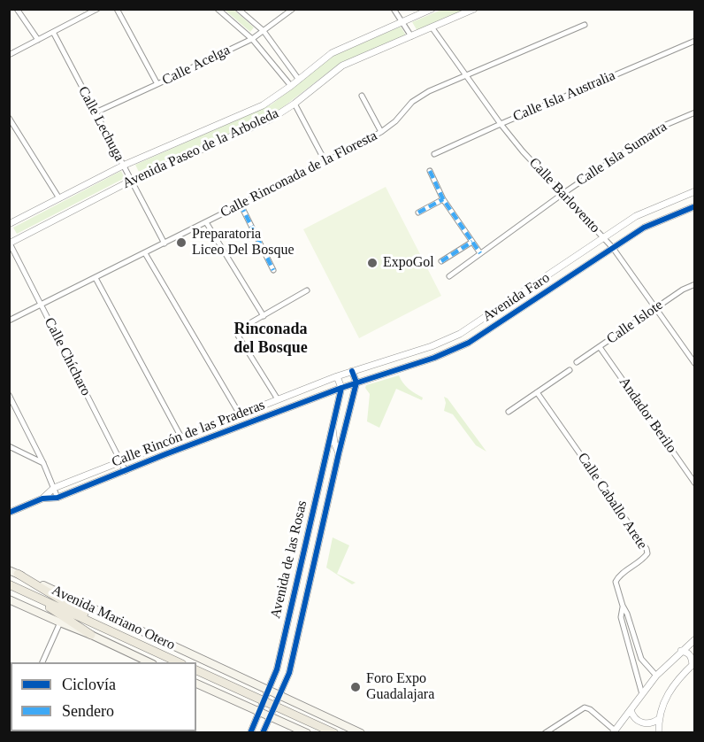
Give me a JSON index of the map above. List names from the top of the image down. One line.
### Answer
{"streets":{"main road":["Avenida Mariano Otero"],"street":["Calle Acelga","Calle Isla Australia","Calle Lechuga","Avenida Paseo de la Arboleda","Calle Isla Sumatra","Calle Rinconada de la Floresta","Calle Barlovento","Avenida Faro","Calle Islote","Calle Chícharo","Andador Berilo","Calle Rincón de las Praderas","Calle Caballo Arete","Avenida de las Rosas"]},"crossings":[["Calle Acelga","Calle Lechuga"],["Calle Isla Australia","Calle Barlovento"],["Calle Lechuga","Avenida Paseo de la Arboleda"],["Calle Lechuga","Calle Rinconada de la Floresta"],["Avenida Paseo de la Arboleda","Calle Barlovento"],["Avenida Paseo de la Arboleda","Calle Chícharo"],["Calle Isla Sumatra","Calle Barlovento"],["Calle Rinconada de la Floresta","Calle Barlovento"],["Calle Rinconada de la Floresta","Calle Chícharo"],["Calle Barlovento","Avenida Faro"],["Calle Barlovento","Calle Islote"],["Avenida Faro","Calle Rincón de las Praderas"],["Avenida Faro","Avenida de las Rosas"],["Calle Islote","Andador Berilo"],["Calle Chícharo","Calle Rincón de las Praderas"],["Calle Rincón de las Praderas","Avenida de las Rosas"],["Avenida de las Rosas","Avenida Mariano Otero"]],"districts":["Rinconada del Bosque"],"places":["Preparatoria Liceo Del Bosque","ExpoGol","Foro Expo Guadalajara"],"legend":["Ciclovía","Sendero"]}
